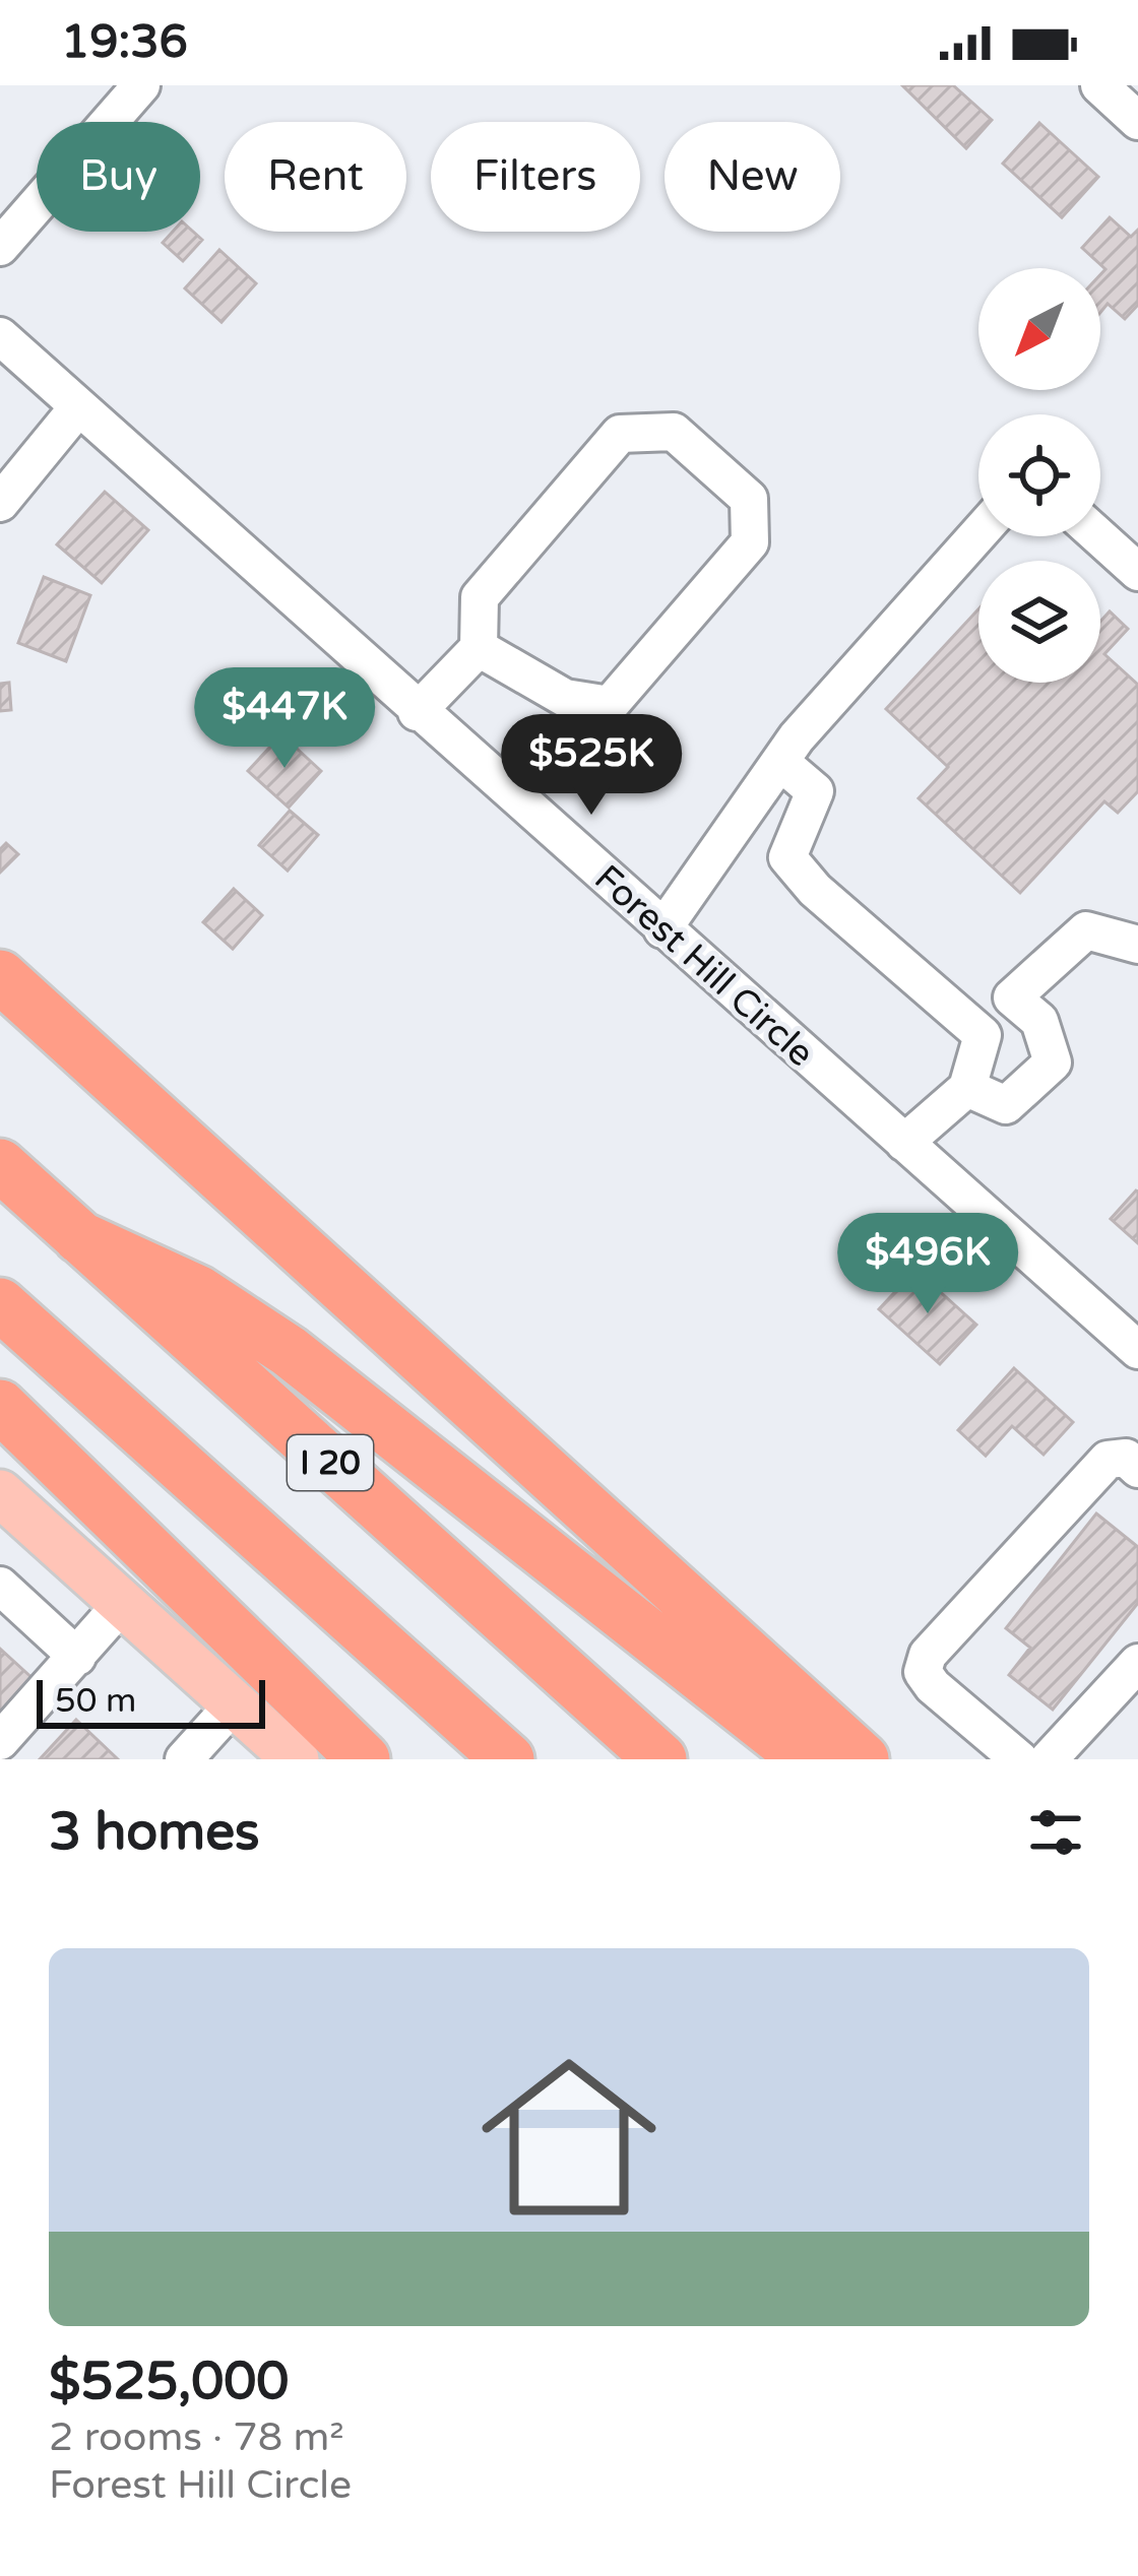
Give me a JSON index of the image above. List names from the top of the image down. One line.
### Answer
{"streets":{"highway":["I 20"],"street":["Forest Hill Circle"]},"scale_bar":"50 m","north":"bottom left","page":{"status":"19:36","chip":["Buy","Rent","Filters","New"],"price":["$447K","$525K","$496K"],"scale":"50 m","heading":"3 homes","list":[{"name":"$525,000","note":"2 rooms · 78 m² · Forest Hill Circle"}]}}
